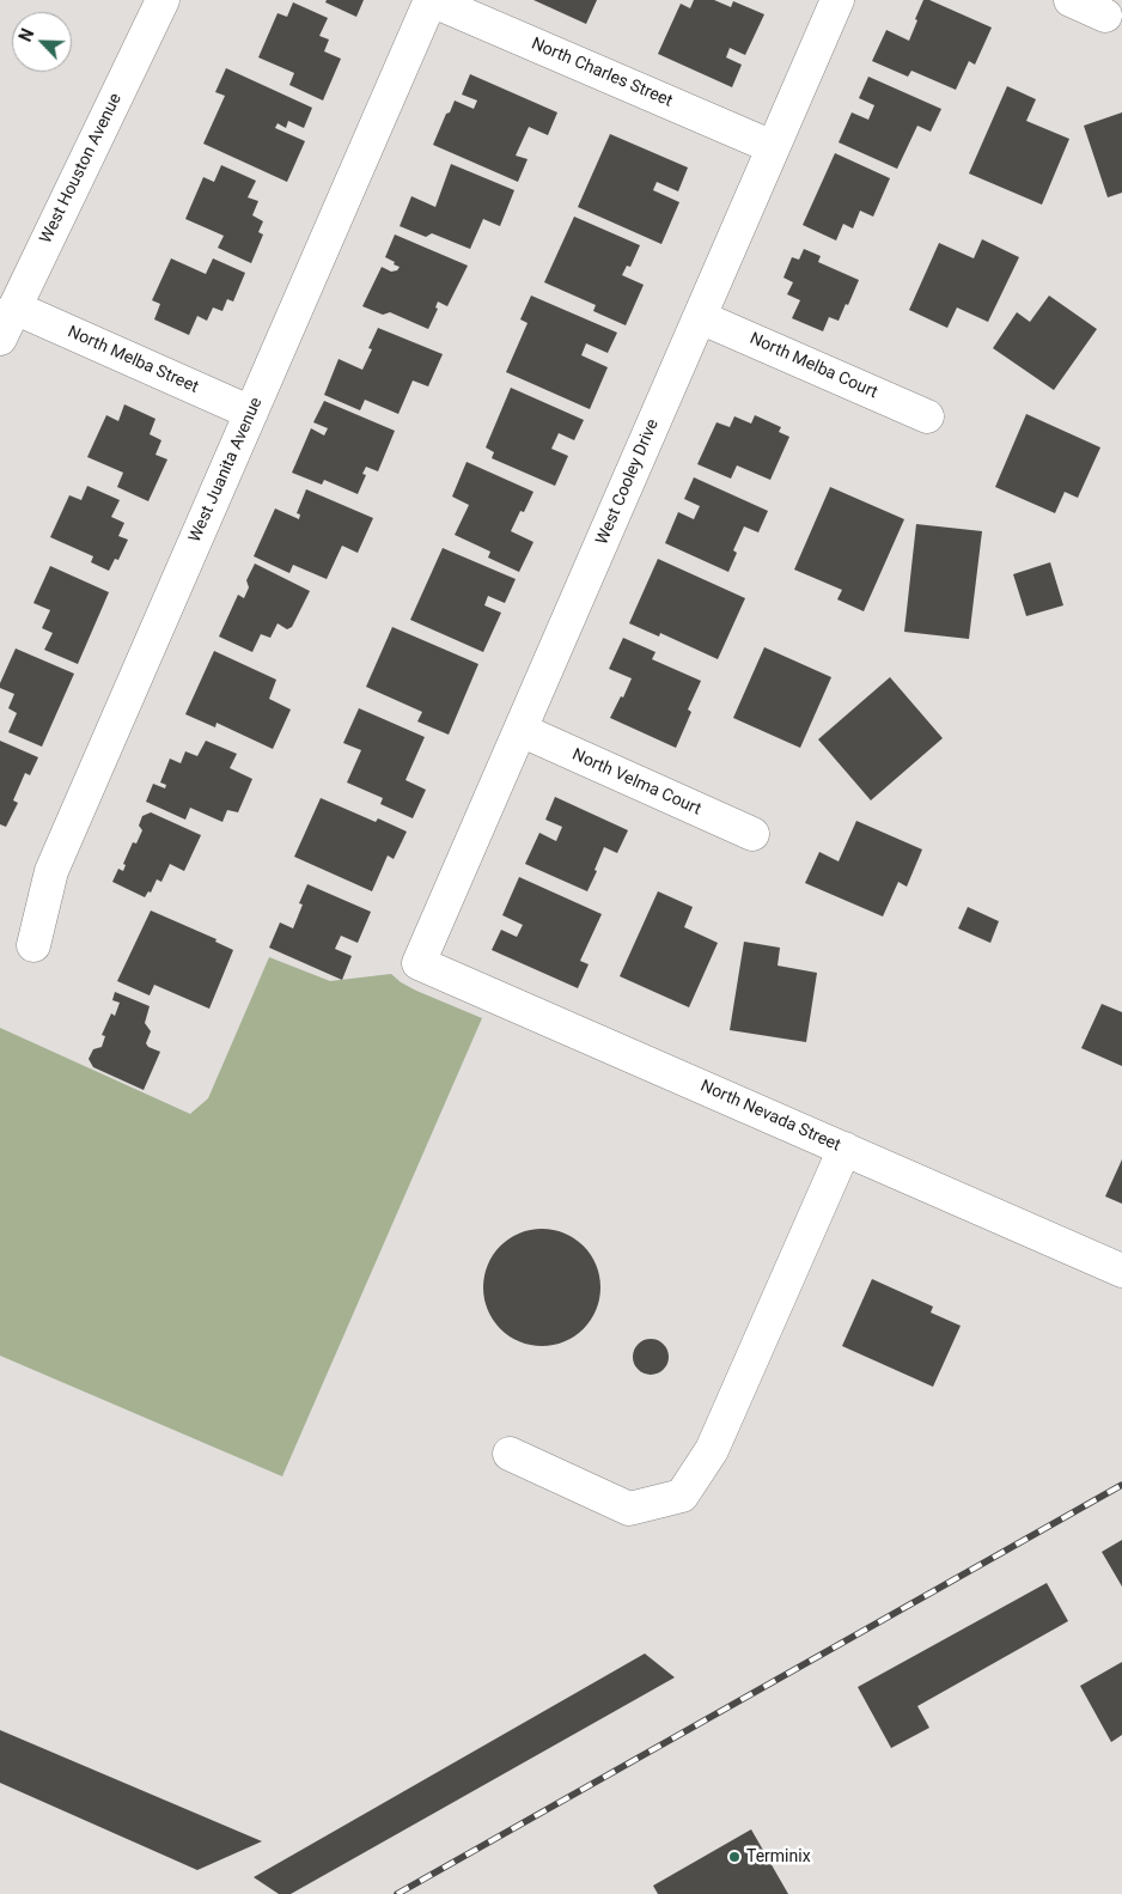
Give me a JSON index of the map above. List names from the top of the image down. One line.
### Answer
{"streets":{"street":["North Charles Street","West Houston Avenue","North Melba Street","North Melba Court","West Juanita Avenue","West Cooley Drive","North Velma Court","North Nevada Street"]},"crossings":[["North Charles Street","West Juanita Avenue"],["North Charles Street","West Cooley Drive"],["West Houston Avenue","North Melba Street"],["North Melba Street","West Juanita Avenue"],["North Melba Court","West Cooley Drive"],["West Cooley Drive","North Velma Court"],["West Cooley Drive","North Nevada Street"]],"places":["Terminix"],"north":"top left"}
